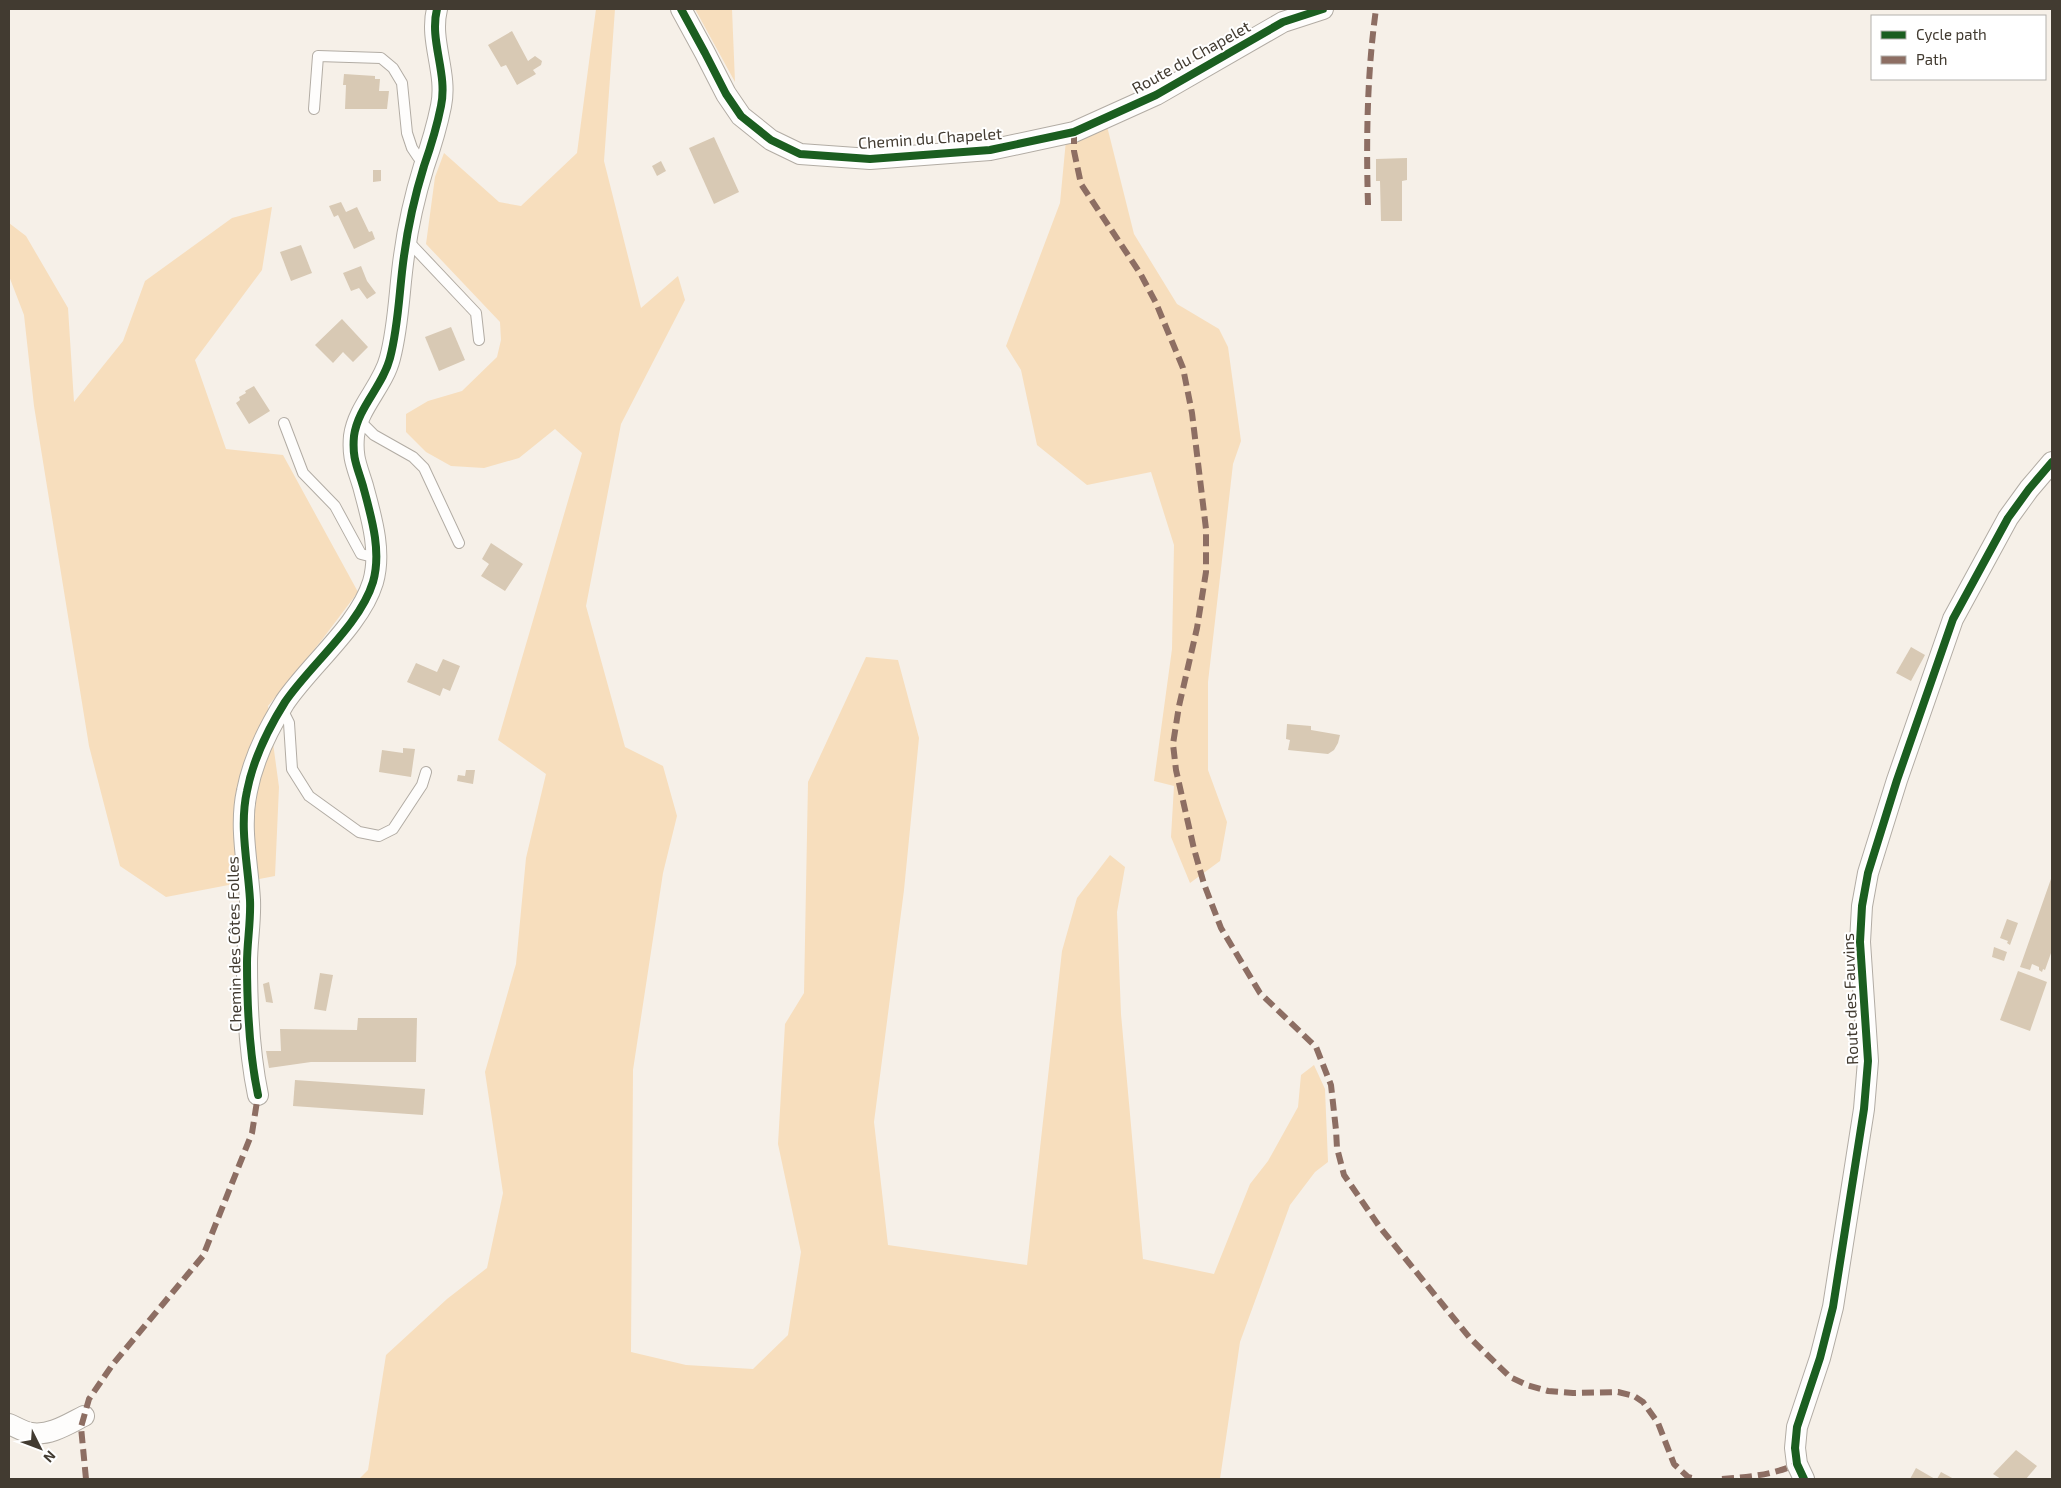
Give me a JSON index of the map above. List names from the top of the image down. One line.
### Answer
{"streets":{"street":["Route du Chapelet","Chemin du Chapelet","Chemin des Côtes Folles","Route des Fauvins"]},"crossings":[["Route du Chapelet","Chemin du Chapelet"]],"legend":["Cycle path","Path"],"north":"bottom right"}
